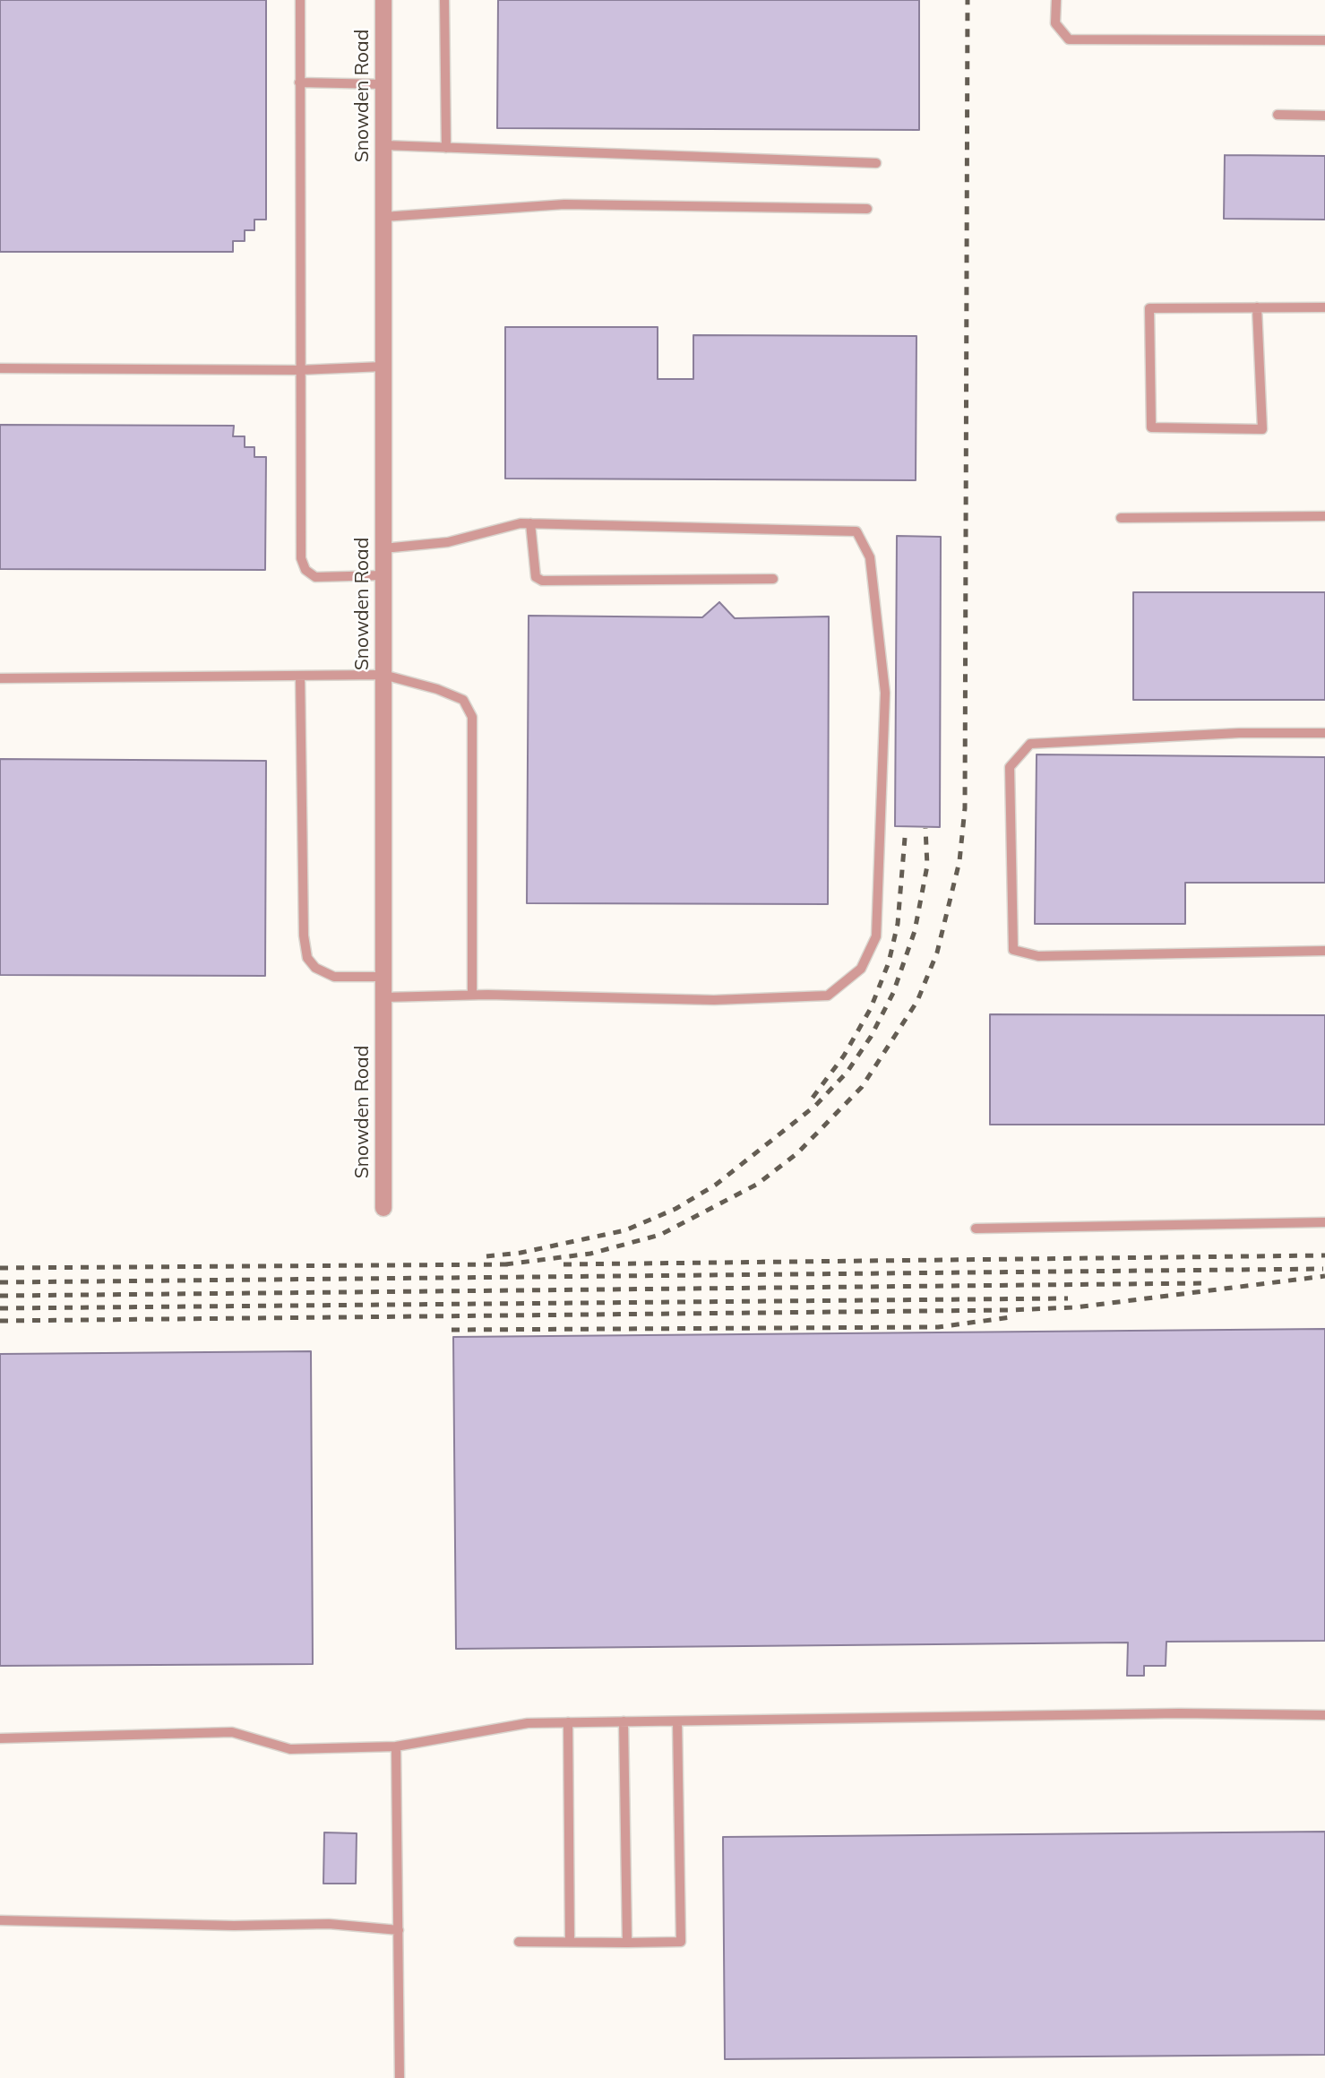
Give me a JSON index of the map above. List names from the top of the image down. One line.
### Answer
{"streets":{"street":["Snowden Road"]}}
